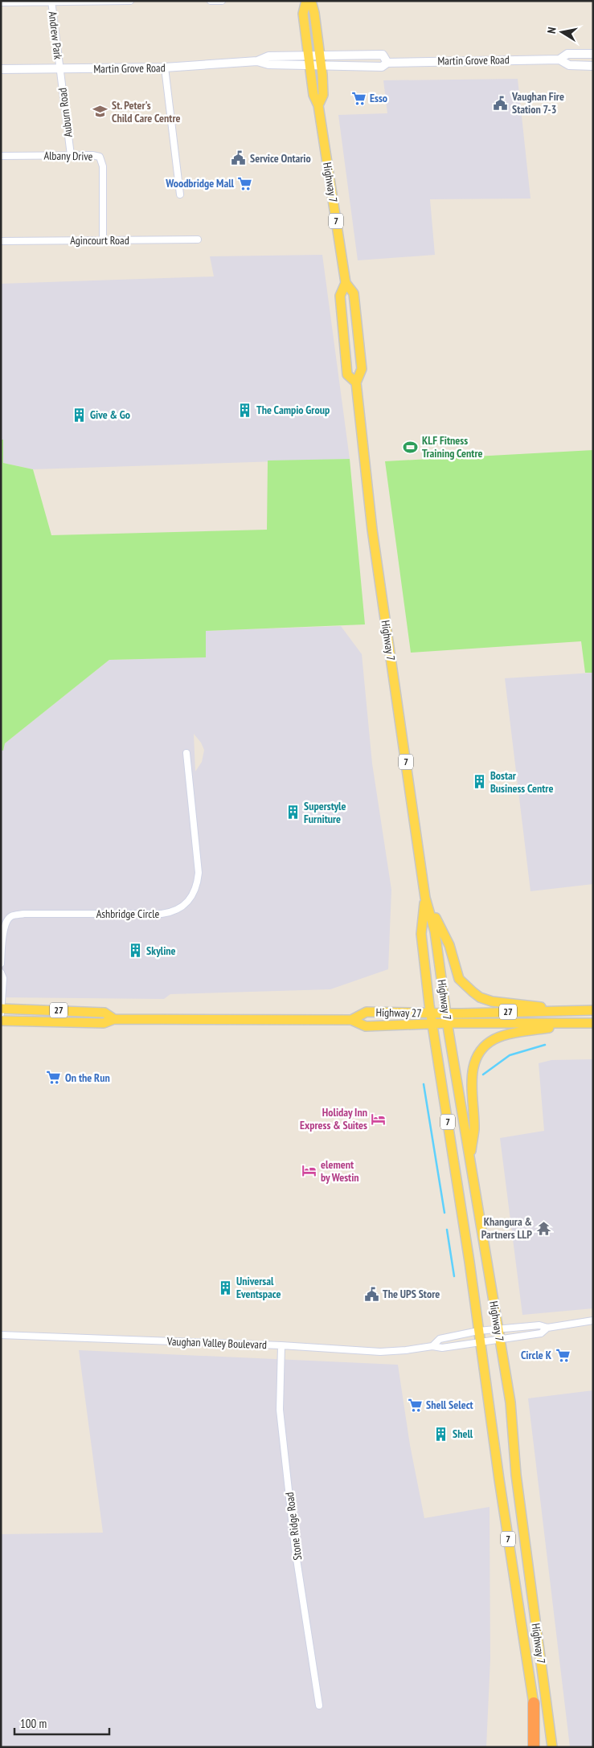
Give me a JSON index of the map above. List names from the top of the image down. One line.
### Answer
{"streets":{"main road":["Martin Grove Road","Highway 7","7","27","Highway 27"],"street":["Andrew Park","Auburn Road","Albany Drive","Agincourt Road","Ashbridge Circle","Vaughan Valley Boulevard","Stone Ridge Road"]},"crossings":[["Andrew Park","Martin Grove Road"],["Andrew Park","Auburn Road"],["Martin Grove Road","Auburn Road"],["Martin Grove Road","Highway 7"],["Auburn Road","Albany Drive"],["Albany Drive","Agincourt Road"],["Highway 7","Highway 27"],["Highway 7","Vaughan Valley Boulevard"],["Vaughan Valley Boulevard","Stone Ridge Road"]],"places":{"supermarket":["Esso","Woodbridge Mall","On the Run","Circle K","Shell Select"],"public building":["Vaughan Fire Station 7-3","Service Ontario","The UPS Store"],"school or university":["St. Peter's Child Care Centre"],"building":["The Campio Group","Give & Go","Bostar Business Centre","Superstyle Furniture","Skyline","Universal Eventspace","Shell"],"sports":["KLF Fitness Training Centre"],"hotel":["Holiday Inn Express & Suites","element by Westin"],"temple":["Khangura & Partners LLP"]},"scale_bar":"100 m","north":"left"}
